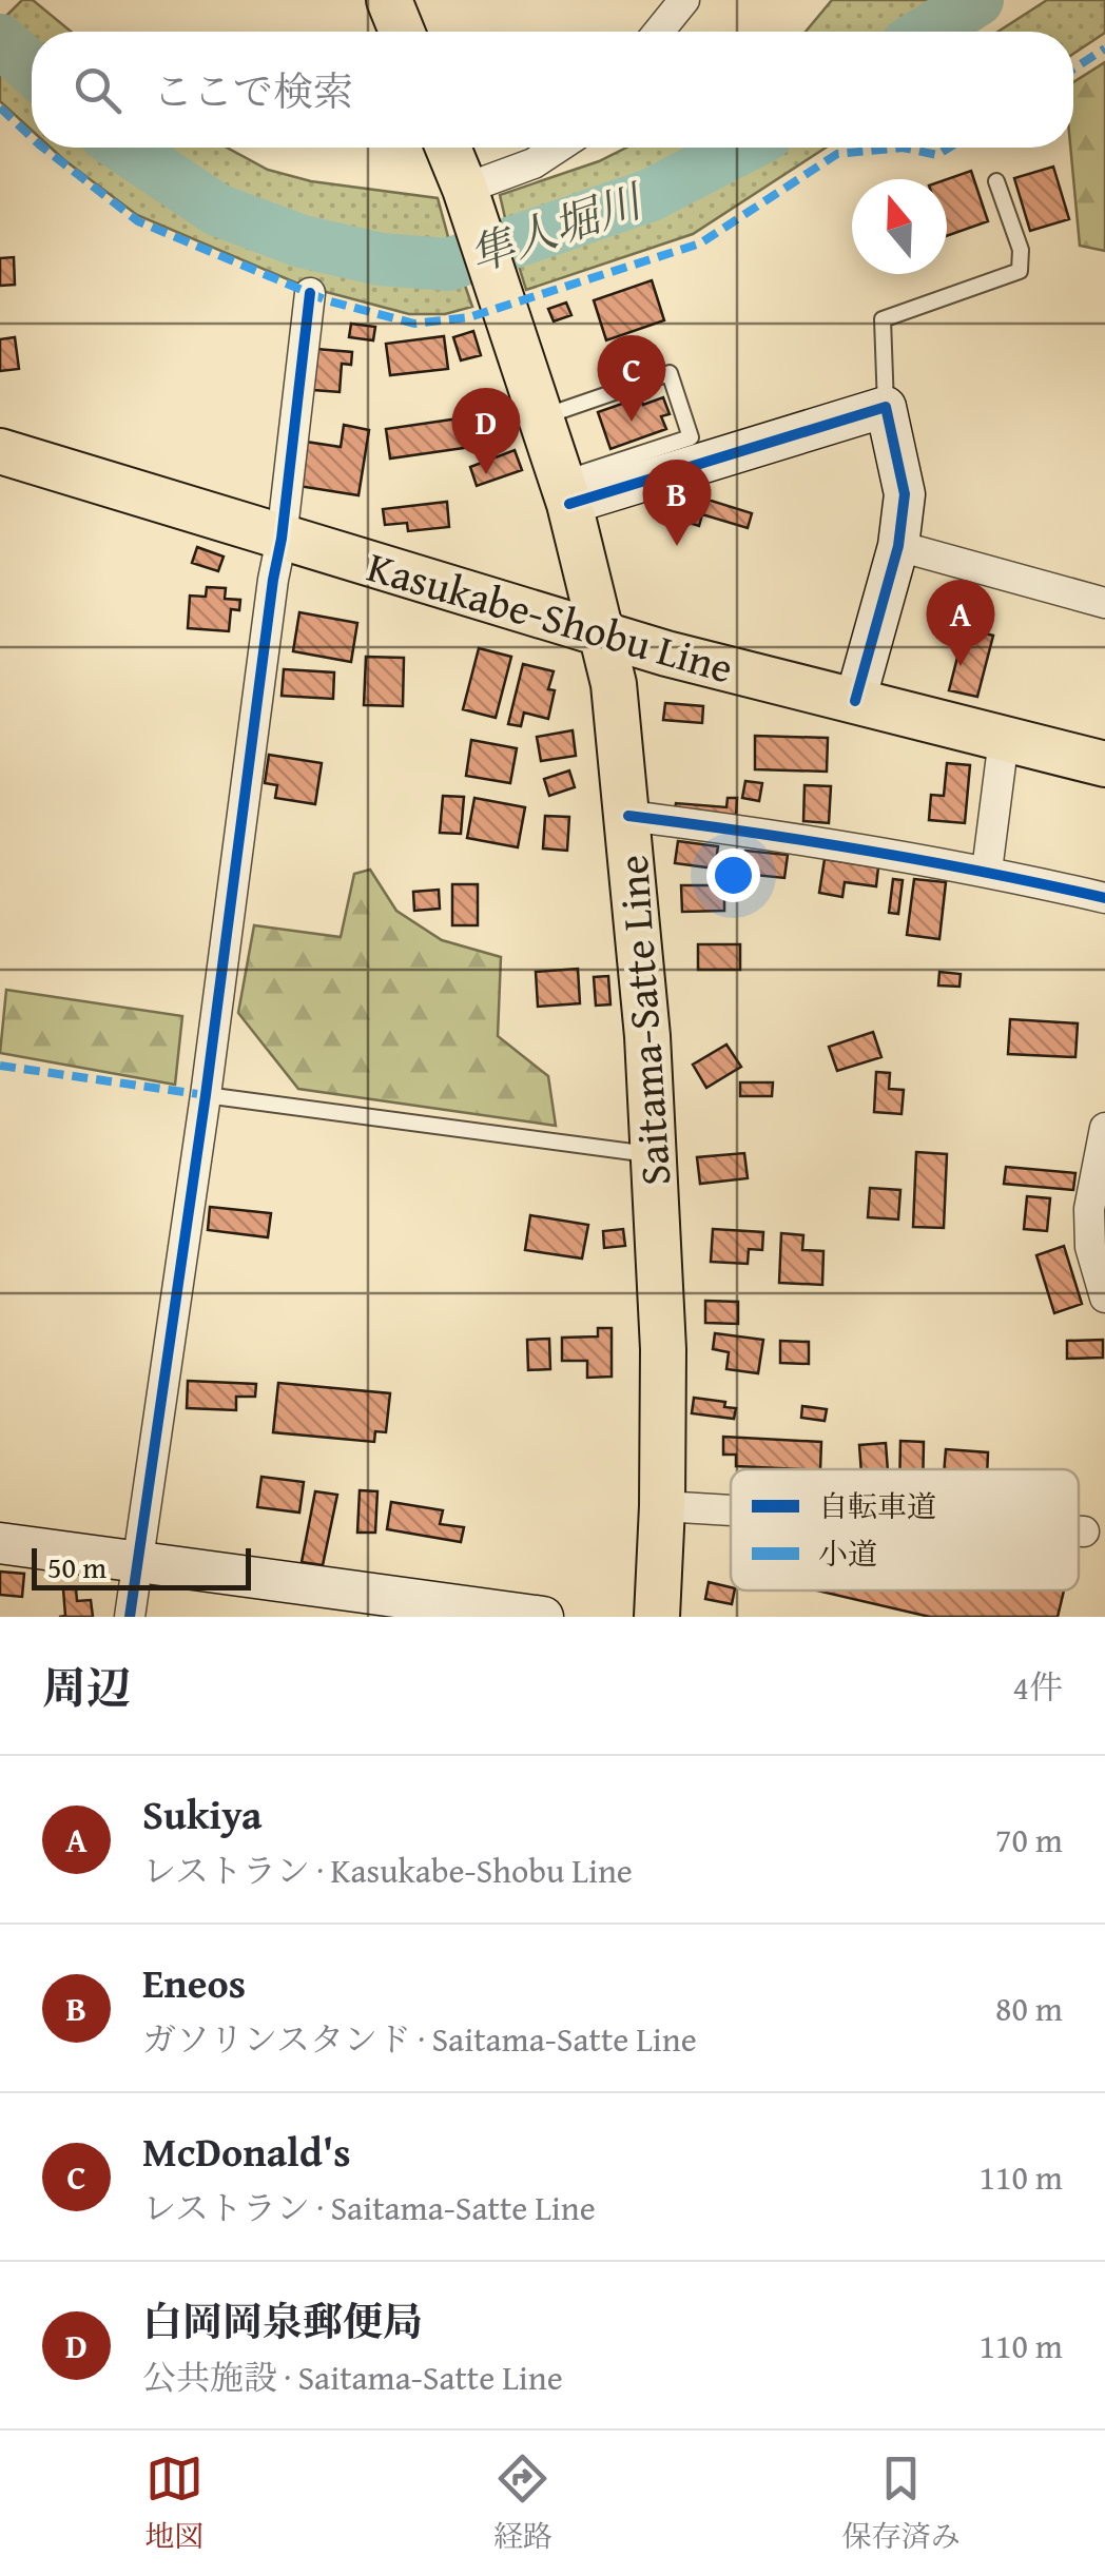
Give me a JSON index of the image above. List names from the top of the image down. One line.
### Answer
{"streets":{"main road":["Kasukabe-Shobu Line","Saitama-Satte Line"]},"crossings":[["Kasukabe-Shobu Line","Saitama-Satte Line"]],"water":["隼人堀川"],"legend":["自転車道","小道"],"scale_bar":"50 m","north":"top","page":{"search":"ここで検索","pins":["C","D","B","A"],"scale":"50 m","heading":["周辺","4件"],"list":[{"mark":"A","name":"Sukiya","note":"レストラン · Kasukabe-Shobu Line","value":"70 m"},{"mark":"B","name":"Eneos","note":"ガソリンスタンド · Saitama-Satte Line","value":"80 m"},{"mark":"C","name":"McDonald's","note":"レストラン · Saitama-Satte Line","value":"110 m"},{"mark":"D","name":"白岡岡泉郵便局","note":"公共施設 · Saitama-Satte Line","value":"110 m"}],"nav":["地図","経路","保存済み"]}}
